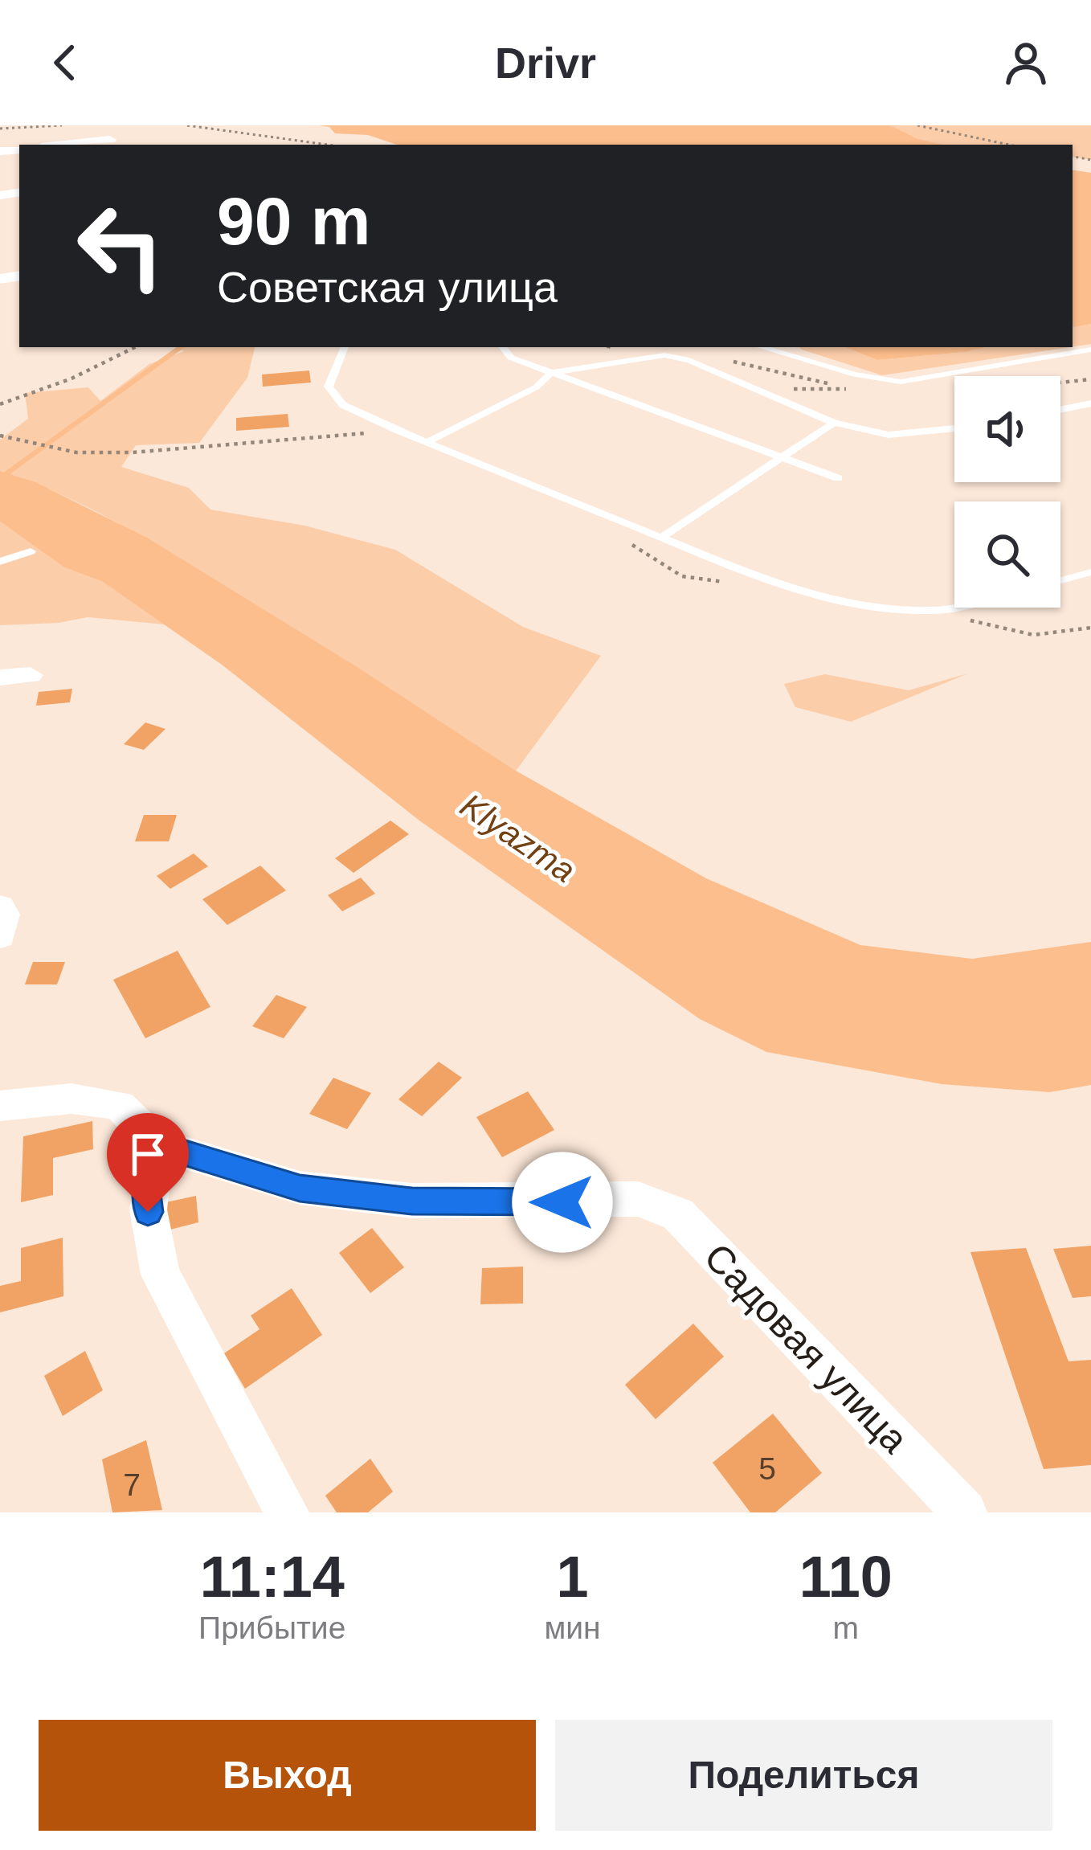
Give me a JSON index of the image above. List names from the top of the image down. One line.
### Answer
{"streets":{"street":["Садовая улица"]},"water":["Klyazma"],"house_numbers":["5","7"],"page":{"header":"Drivr","turn":["90 m","Советская улица"],"eta":["11:14","Прибытие","1","мин","110","m"],"buttons":["Выход","Поделиться"]}}
